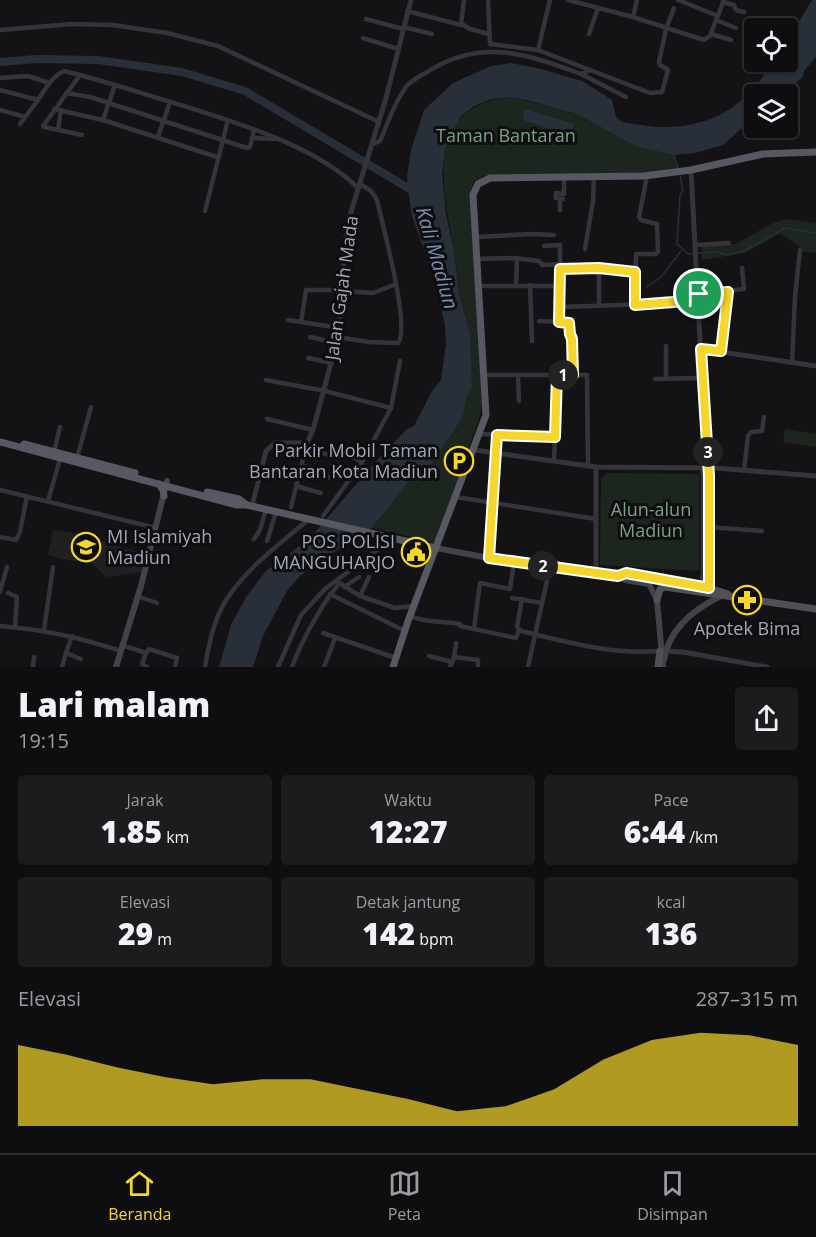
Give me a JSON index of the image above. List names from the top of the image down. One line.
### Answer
{"streets":{"street":["Jalan Gajah Mada"]},"water":["Kali Madiun"],"parks":["Taman Bantaran","Alun-alun Madiun"],"places":{"parking":["Parkir Mobil Taman Bantaran Kota Madiun"],"school or university":["MI Islamiyah Madiun"],"public building":["POS POLISI MANGUHARJO"],"pharmacy":["Apotek Bima"]},"page":{"pins":["1","3","2"],"heading":["Lari malam","19:15"],"stats":[["Jarak","1.85 km"],["Waktu","12:27"],["Pace","6:44 /km"],["Elevasi","29 m"],["Detak jantung","142 bpm"],["kcal","136"]],"chart":["Elevasi","287–315 m"],"tabs":["Beranda","Peta","Disimpan"]}}
